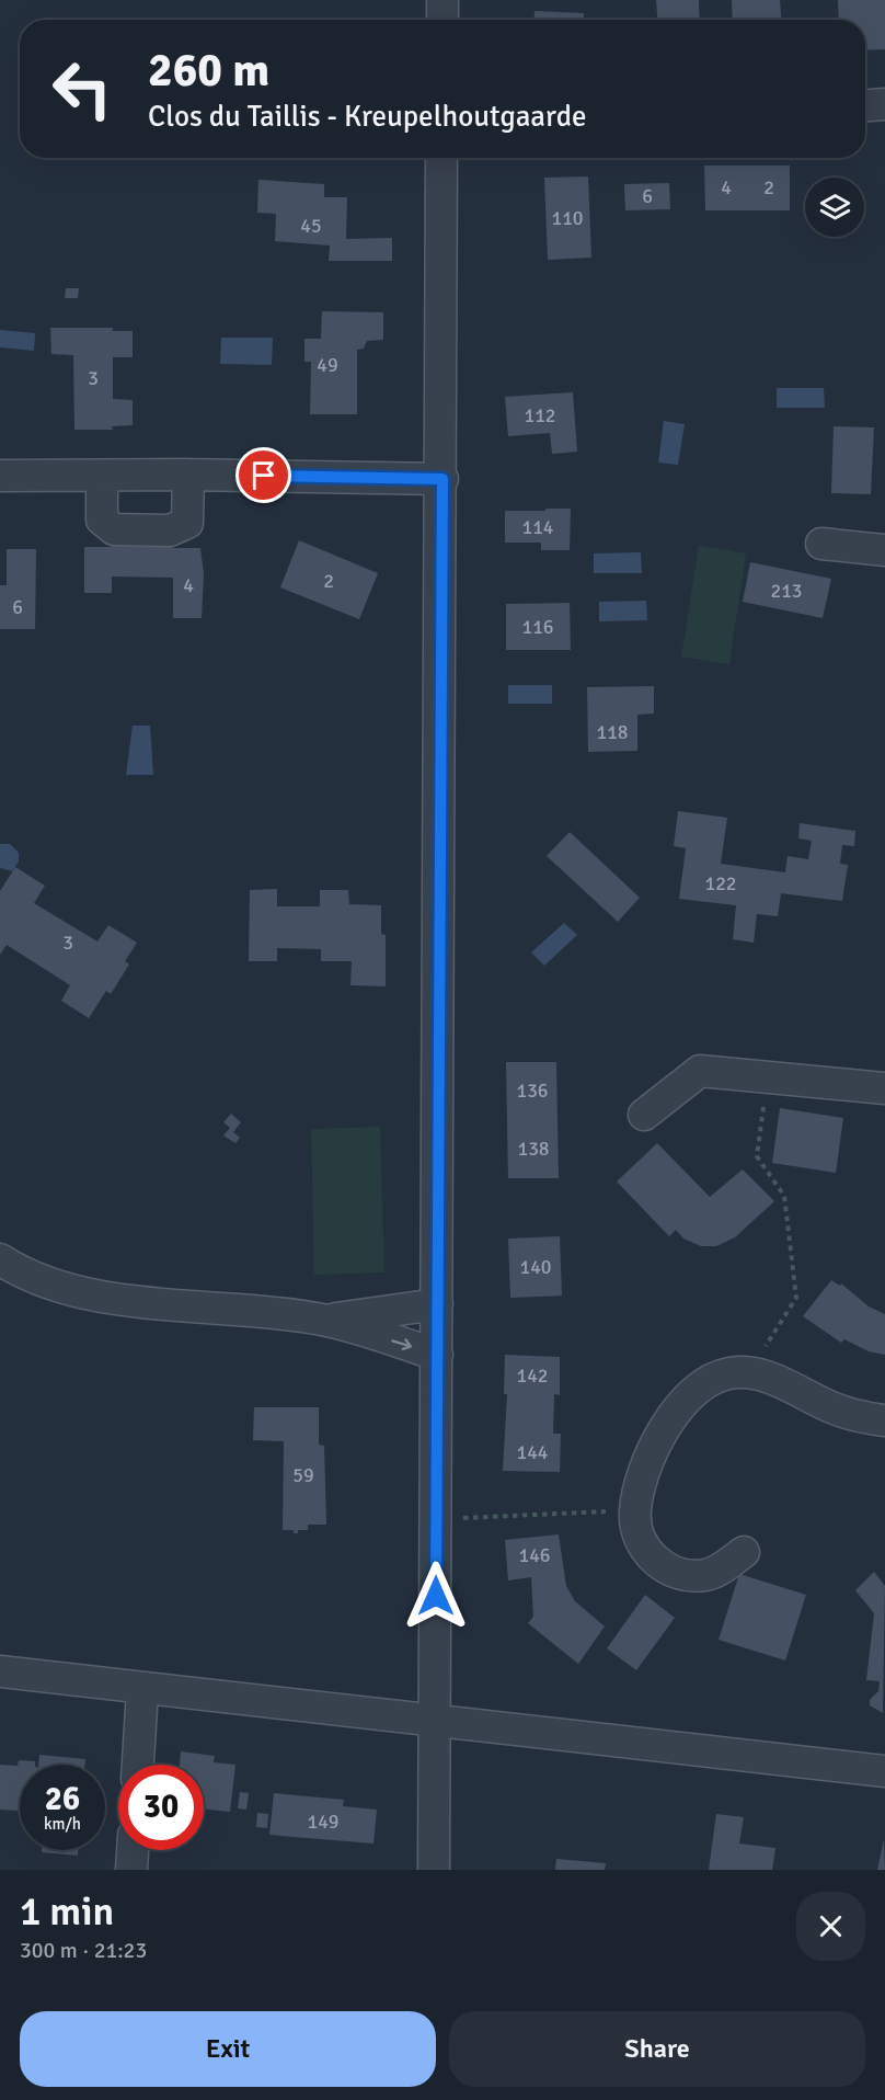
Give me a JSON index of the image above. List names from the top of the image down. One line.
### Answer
{"house_numbers":["4","2","6","110","45","49","3","112","114","2","4","213","6","116","118","122","3","136","138","140","142","144","59","146","149"],"page":{"turn":["260 m","Clos du Taillis - Kreupelhoutgaarde"],"speed":"26 km/h","limit":"30","heading":["1 min","300 m · 21:23"],"buttons":["Exit","Share"]}}
